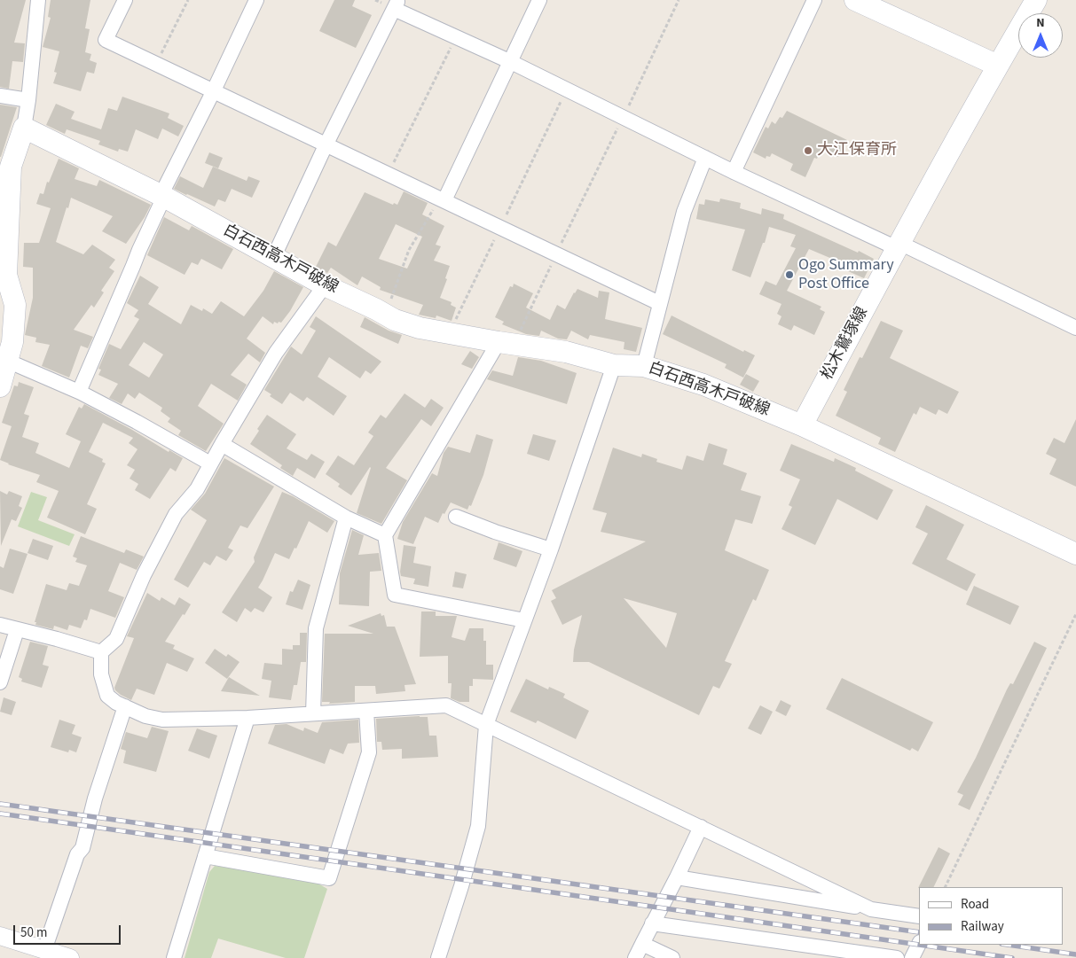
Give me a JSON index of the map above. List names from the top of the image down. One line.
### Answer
{"streets":{"main road":["白石西高木戸破線","松木鷲塚線"]},"crossings":[["白石西高木戸破線","松木鷲塚線"]],"places":["大江保育所","Ogo Summary Post Office"],"legend":["Road","Railway"],"scale_bar":"50 m","north":"top"}
